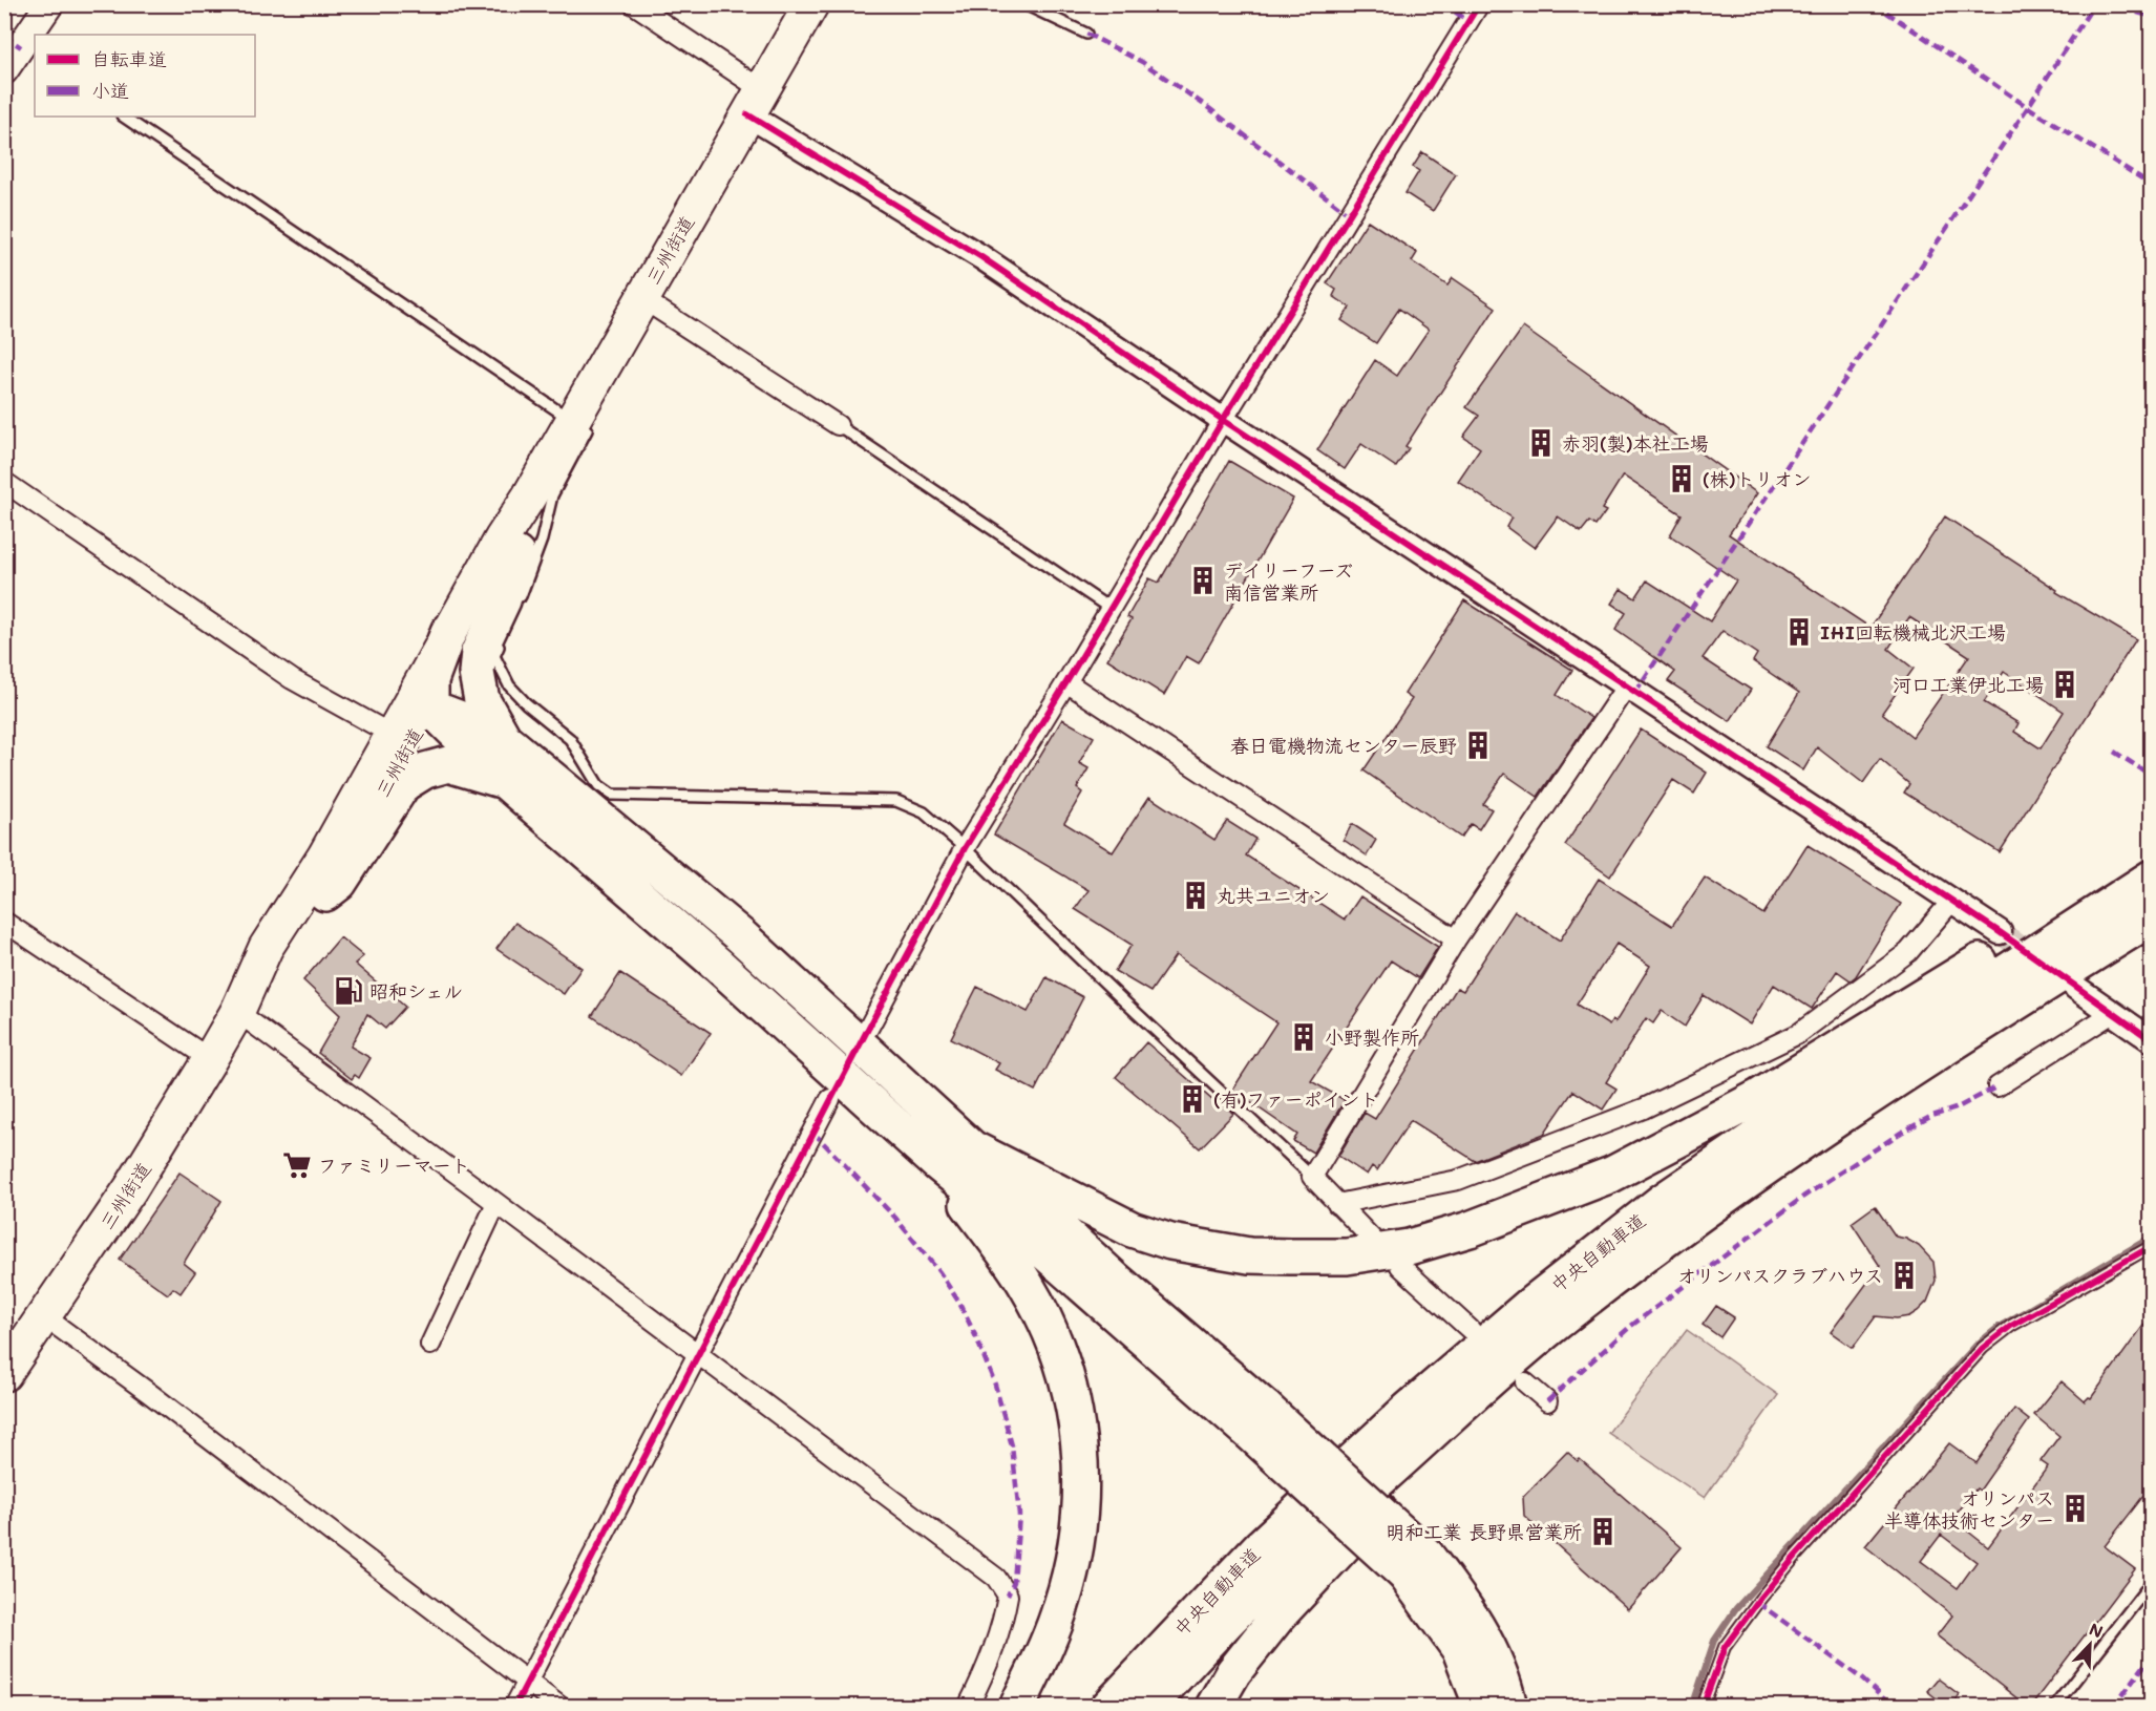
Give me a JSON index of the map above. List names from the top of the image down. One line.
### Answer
{"streets":{"highway":["三州街道","中央自動車道"]},"places":{"building":["赤羽(製)本社工場","(株)トリオン","デイリーフーズ 南信営業所","IHI回転機械北沢工場","河口工業伊北工場","春日電機物流センター辰野","丸共ユニオン","小野製作所","(有)ファーポイント","オリンパスクラブハウス","オリンパス 半導体技術センター","明和工業 長野県営業所"],"fuel station":["昭和シェル"],"supermarket":["ファミリーマート"]},"legend":["自転車道","小道"],"north":"top right"}
